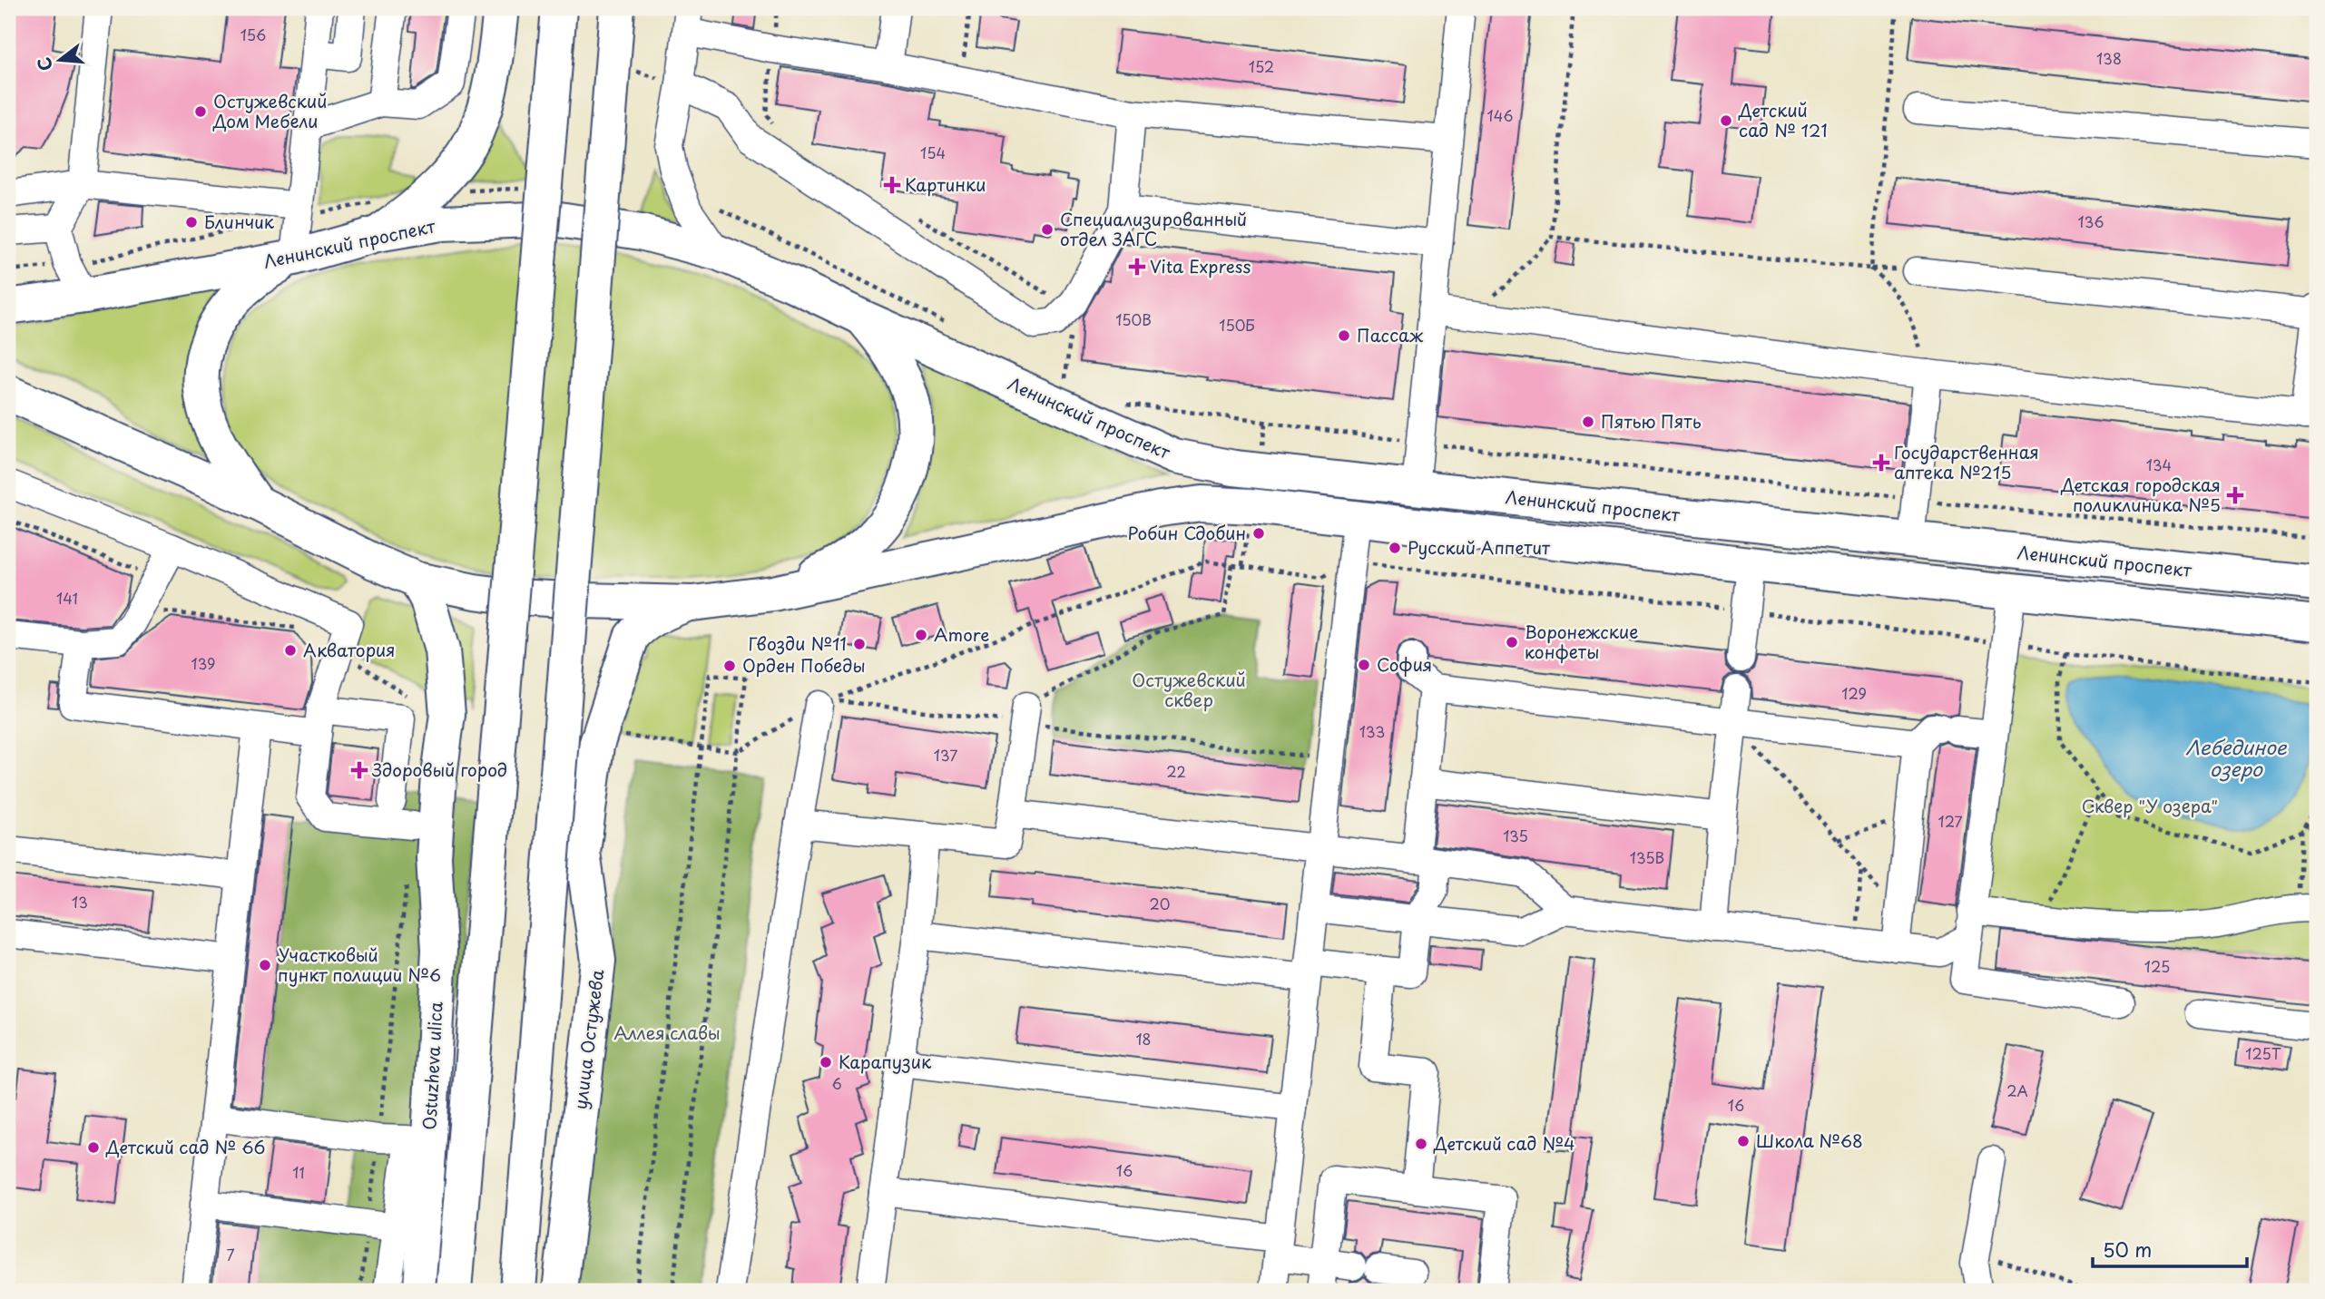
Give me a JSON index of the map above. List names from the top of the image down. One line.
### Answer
{"streets":{"main road":["Ленинский проспект","улица Остужева","Ostuzheva ulica"]},"water":["Лебединое озеро"],"parks":["Остужевский сквер","Сквер \"У озера\"","Аллея славы"],"places":{"other":["Остужевский Дом Мебели","Детский сад № 121","Блинчик","Специализированный отдел ЗАГС","Пассаж","Пятью Пять","Робин Сдобин","Русский Аппетит","Amore","Воронежские конфеты","Гвозди №11","Акватория","София","Орден Победы","Участковый пункт полиции №6","Карапузик","Школа №68","Детский сад №4","Детский сад № 66"],"health":["Картинки","Vita Express","Государственная аптека №215","Детская городская поликлиника №5","Здоровый город"]},"house_numbers":["156","138","152","146","154","136","150В","150Б","134","141","139","129","133","137","22","127","135","135В","13","20","125","18","125Т","6","2А","16","16","11","7"],"scale_bar":"50 m","north":"left"}
